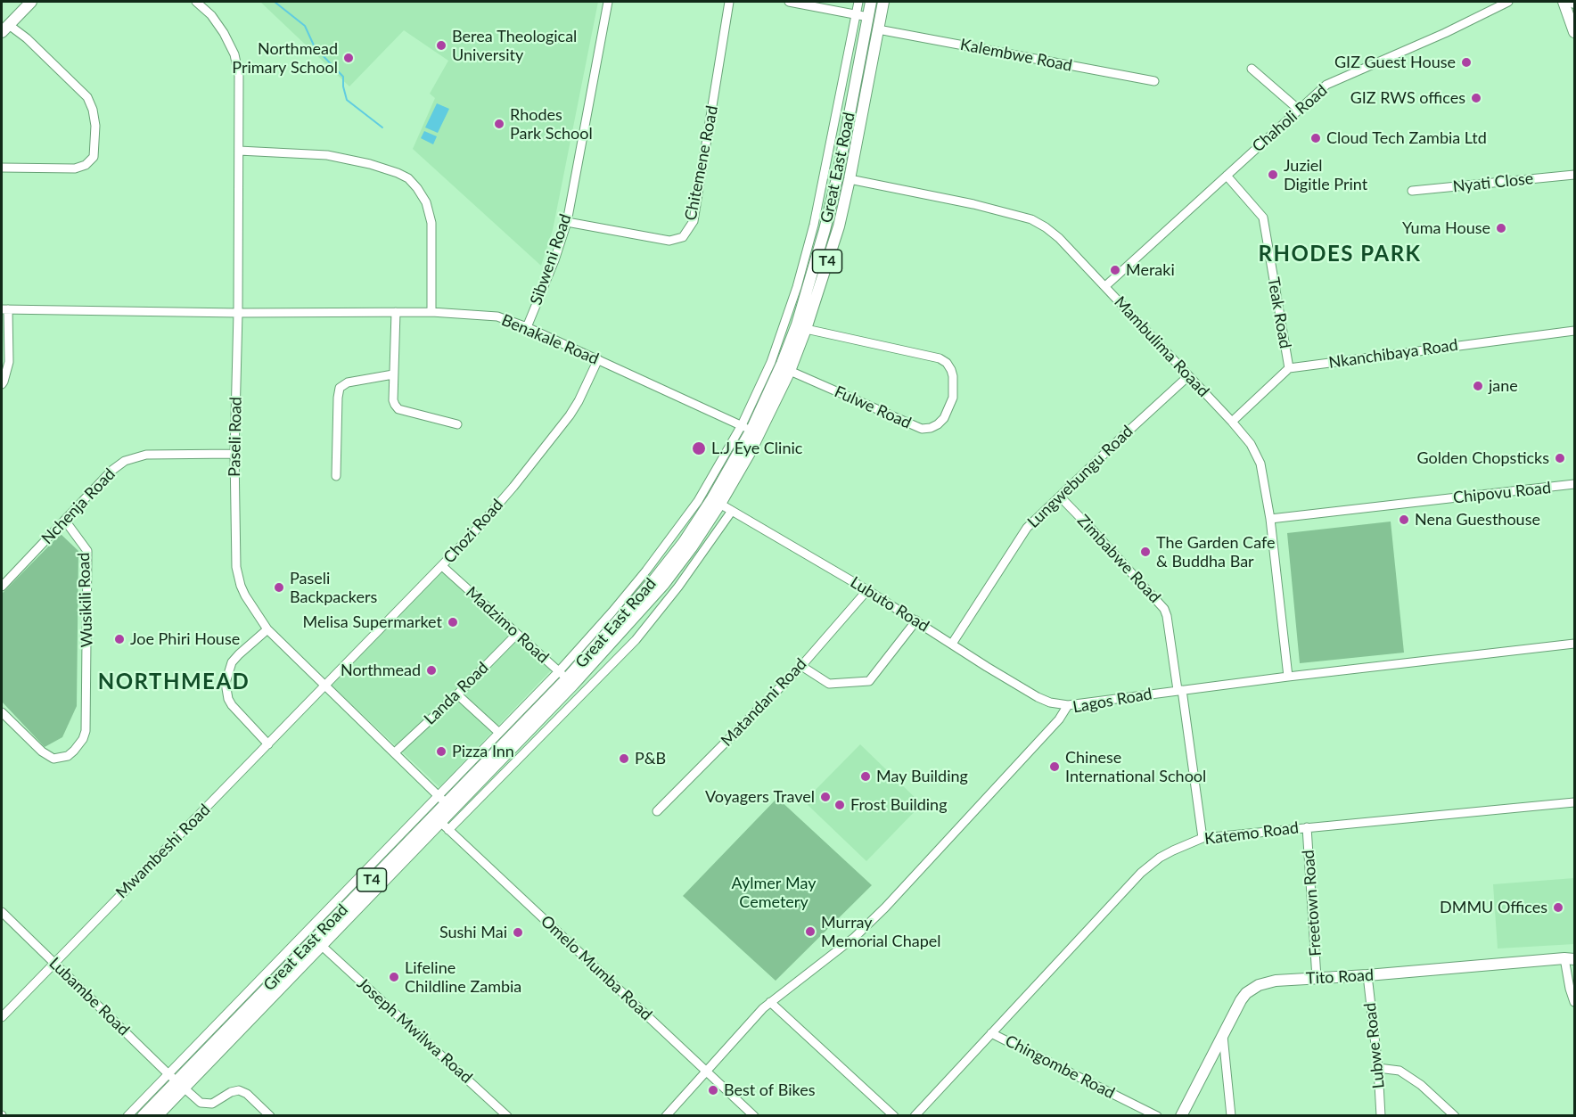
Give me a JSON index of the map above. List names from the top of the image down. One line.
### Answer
{"streets":{"main road":["Great East Road","T4","Tito Road"],"street":["Kalembwe Road","Chaholi Road","Chitemene Road","Nyati Close","Sibweni Road","Teak Road","Benakale Road","Mambulima Roaad","Nkanchibaya Road","Fulwe Road","Paseli Road","Lungwebungu Road","Chipovu Road","Nchenja Road","Chozi Road","Zimbabwe Road","Wusikili Road","Lubuto Road","Madzimo Road","Landa Road","Lagos Road","Matandani Road","Katemo Road","Mwambeshi Road","Freetown Road","Omelo Mumba Road","Lubambe Road","Joseph Mwilwa Road","Lubwe Road","Chingombe Road"]},"crossings":[["Kalembwe Road","Great East Road"],["Chaholi Road","Teak Road"],["Chaholi Road","Mambulima Roaad"],["Chitemene Road","Sibweni Road"],["Great East Road","Benakale Road"],["Great East Road","Mambulima Roaad"],["Great East Road","Fulwe Road"],["Great East Road","Paseli Road"],["Great East Road","Lubuto Road"],["Great East Road","Madzimo Road"],["Great East Road","Omelo Mumba Road"],["Great East Road","Lubambe Road"],["Great East Road","Joseph Mwilwa Road"],["Sibweni Road","Benakale Road"],["Teak Road","Nkanchibaya Road"],["Benakale Road","Paseli Road"],["Benakale Road","Chozi Road"],["Mambulima Roaad","Lungwebungu Road"],["Mambulima Roaad","Chipovu Road"],["Mambulima Roaad","Lagos Road"],["Paseli Road","Nchenja Road"],["Paseli Road","Chozi Road"],["Paseli Road","Landa Road"],["Paseli Road","Mwambeshi Road"],["Lungwebungu Road","Zimbabwe Road"],["Lungwebungu Road","Lubuto Road"],["Nchenja Road","Wusikili Road"],["Chozi Road","Madzimo Road"],["Chozi Road","Mwambeshi Road"],["Zimbabwe Road","Lagos Road"],["Zimbabwe Road","Katemo Road"],["Lubuto Road","Lagos Road"],["Lubuto Road","Matandani Road"],["Madzimo Road","Landa Road"],["Lagos Road","Omelo Mumba Road"],["Katemo Road","Freetown Road"],["Katemo Road","Chingombe Road"],["Mwambeshi Road","Lubambe Road"],["Freetown Road","Tito Road"],["Tito Road","Lubwe Road"]],"districts":["RHODES PARK","NORTHMEAD"],"parks":["Aylmer May Cemetery"],"places":["Berea Theological University","Northmead Primary School","GIZ Guest House","GIZ RWS offices","Rhodes Park School","Cloud Tech Zambia Ltd","Juziel Digitle Print","Yuma House","Meraki","jane","L.J Eye Clinic","Golden Chopsticks","Nena Guesthouse","The Garden Cafe & Buddha Bar","Paseli Backpackers","Melisa Supermarket","Joe Phiri House","Northmead","Pizza Inn","P&B","Chinese International School","May Building","Voyagers Travel","Frost Building","DMMU Offices","Murray Memorial Chapel","Sushi Mai","Lifeline Childline Zambia","Best of Bikes"]}
